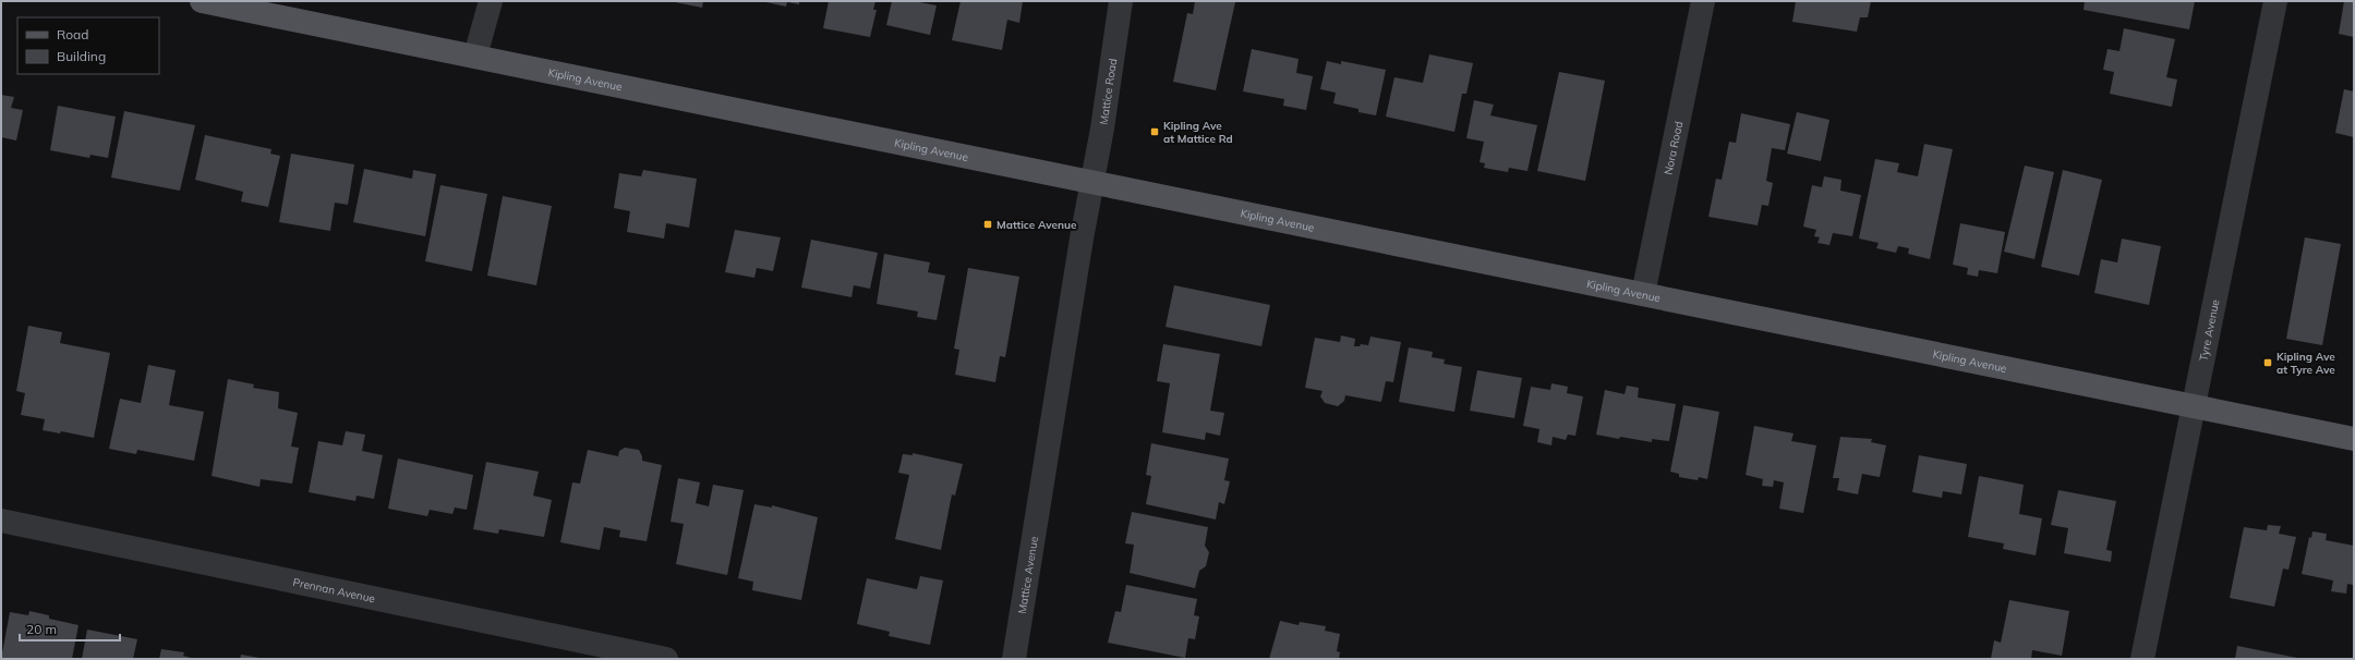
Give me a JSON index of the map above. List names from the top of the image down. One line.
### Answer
{"streets":{"main road":["Kipling Avenue"],"street":["Mattice Road","Nora Road","Tyre Avenue","Mattice Avenue","Prennan Avenue"]},"crossings":[["Kipling Avenue","Mattice Road"],["Kipling Avenue","Nora Road"],["Kipling Avenue","Tyre Avenue"],["Kipling Avenue","Mattice Avenue"],["Mattice Road","Mattice Avenue"]],"places":{"transit":["Kipling Ave at Mattice Rd","Mattice Avenue","Kipling Ave at Tyre Ave"]},"legend":["Road","Building"],"scale_bar":"20 m"}
